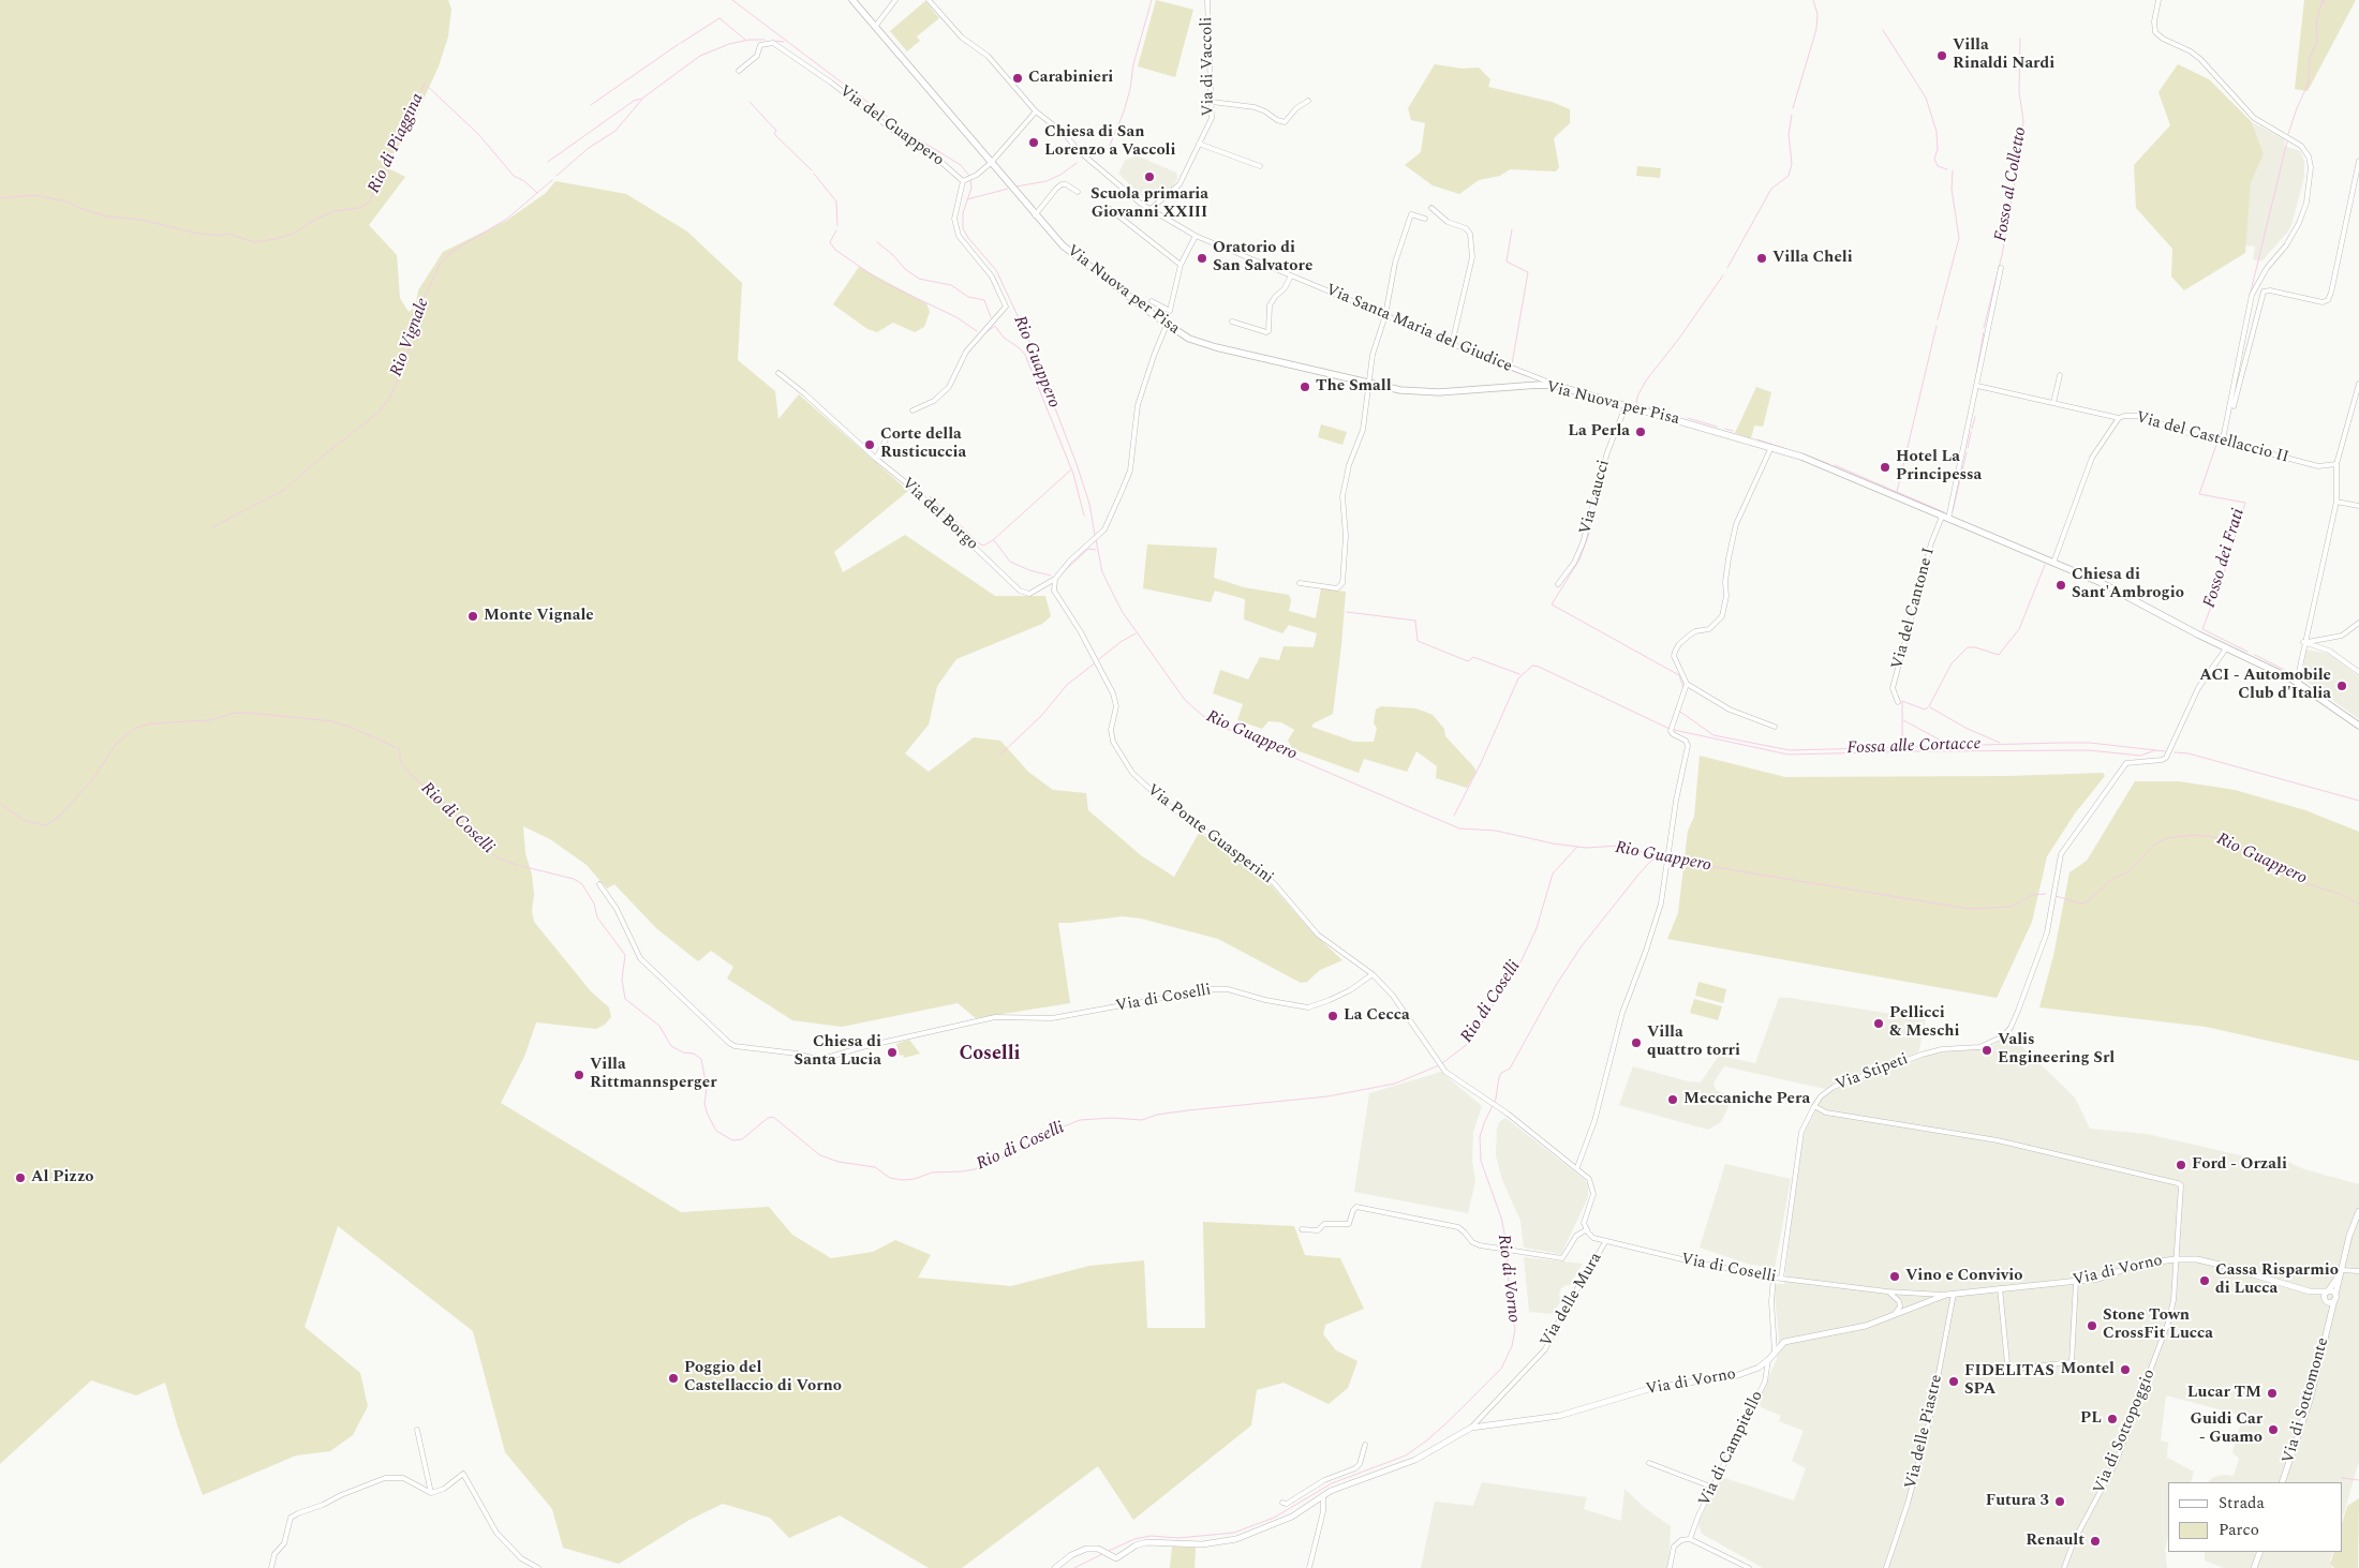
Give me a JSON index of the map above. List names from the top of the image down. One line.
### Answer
{"streets":{"main road":["Via Nuova per Pisa"],"street":["Via di Vaccoli","Via del Guappero","Via Santa Maria del Giudice","Via del Castellaccio II","Via Laucci","Via del Borgo","Via del Cantone I","Via Ponte Guasperini","Via di Coselli","Via Stipeti","Via di Vorno","Via delle Mura","Via di Sottomonte","Via delle Piastre","Via di Sottopoggio","Via di Campitello"]},"crossings":[["Via di Vaccoli","Via Santa Maria del Giudice"],["Via Nuova per Pisa","Via Santa Maria del Giudice"],["Via Nuova per Pisa","Via del Castellaccio II"],["Via Nuova per Pisa","Via Laucci"],["Via Nuova per Pisa","Via del Cantone I"],["Via Nuova per Pisa","Via Stipeti"],["Via del Borgo","Via Ponte Guasperini"],["Via Ponte Guasperini","Via di Coselli"],["Via di Coselli","Via Stipeti"],["Via di Coselli","Via di Vorno"],["Via di Coselli","Via delle Mura"],["Via Stipeti","Via di Sottopoggio"],["Via di Vorno","Via delle Mura"],["Via di Vorno","Via di Sottomonte"],["Via di Vorno","Via delle Piastre"],["Via di Vorno","Via di Sottopoggio"],["Via di Vorno","Via di Campitello"]],"districts":["Coselli"],"water":["Rio di Piaggina","Fosso al Colletto","Rio Vignale","Rio Guappero","Fosso dei Frati","Fossa alle Cortacce","Rio di Coselli","Rio di Vorno"],"places":["Villa Rinaldi Nardi","Carabinieri","Chiesa di San Lorenzo a Vaccoli","Scuola primaria Giovanni XXIII","Oratorio di San Salvatore","Villa Cheli","The Small","La Perla","Corte della Rusticuccia","Hotel La Principessa","Chiesa di Sant'Ambrogio","Monte Vignale","ACI - Automobile Club d'Italia","La Cecca","Pellicci & Meschi","Villa quattro torri","Valis Engineering Srl","Chiesa di Santa Lucia","Villa Rittmannsperger","Meccaniche Pera","Ford - Orzali","Al Pizzo","Vino e Convivio","Cassa Risparmio di Lucca","Stone Town CrossFit Lucca","Montel","Poggio del Castellaccio di Vorno","FIDELITAS SPA","Lucar TM","PL","Guidi Car - Guamo","Futura 3","Renault"],"legend":["Strada","Parco"]}
